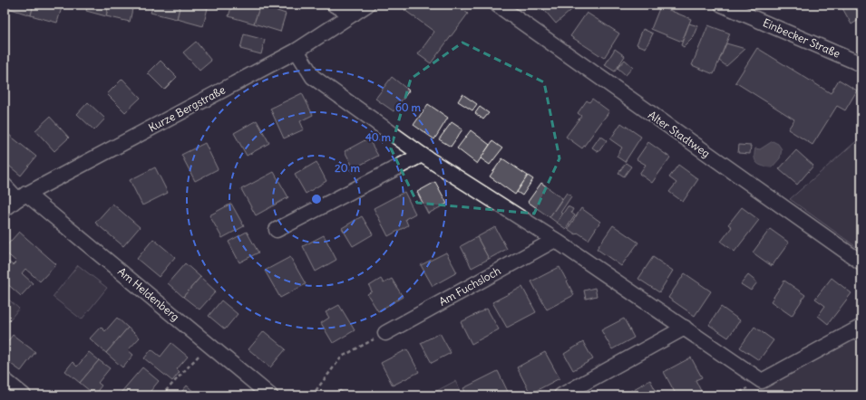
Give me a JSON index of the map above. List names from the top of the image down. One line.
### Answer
{"streets":{"street":["Einbecker Straße","Kurze Bergstraße","Alter Stadtweg","Am Fuchsloch","Am Heldenberg"]},"crossings":[["Kurze Bergstraße","Am Heldenberg"]],"rings":["60 m","40 m","20 m"]}
